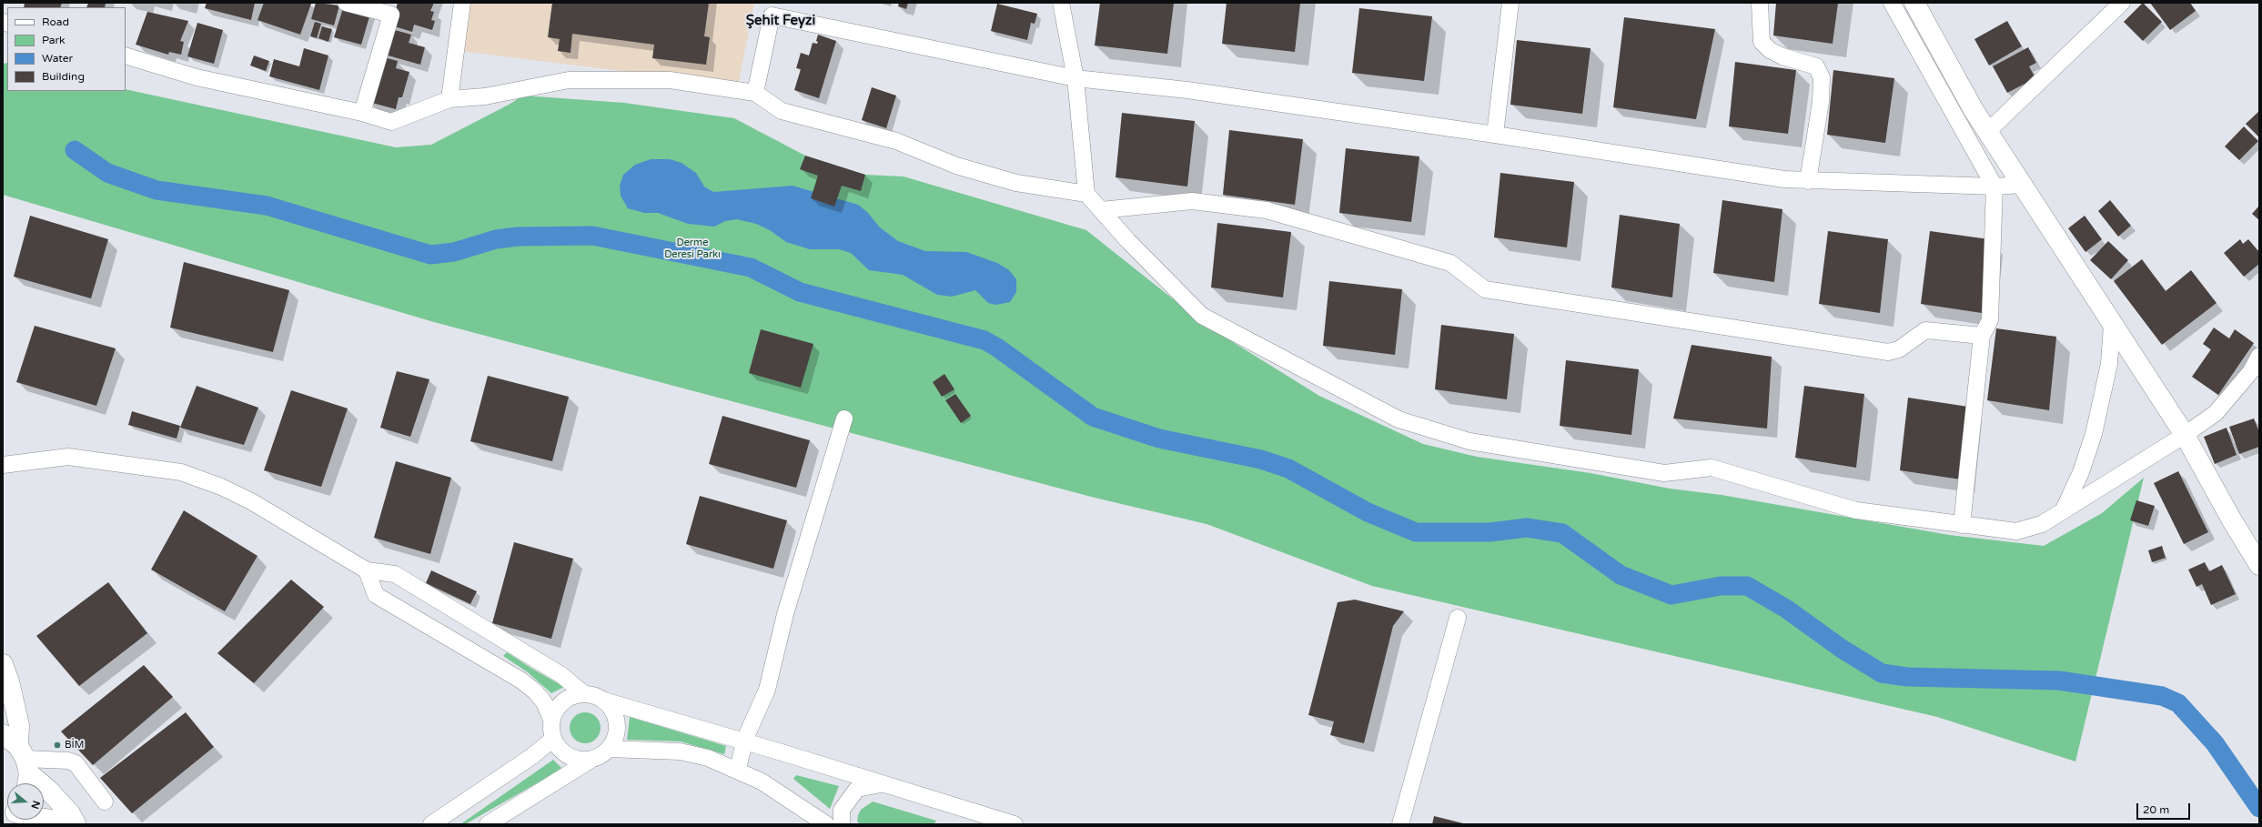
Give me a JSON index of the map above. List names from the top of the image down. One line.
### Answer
{"districts":["Şehit Feyzi"],"parks":["Derme Deresi Parkı"],"places":["BİM"],"legend":["Road","Park","Water","Building"],"scale_bar":"20 m","north":"right"}
